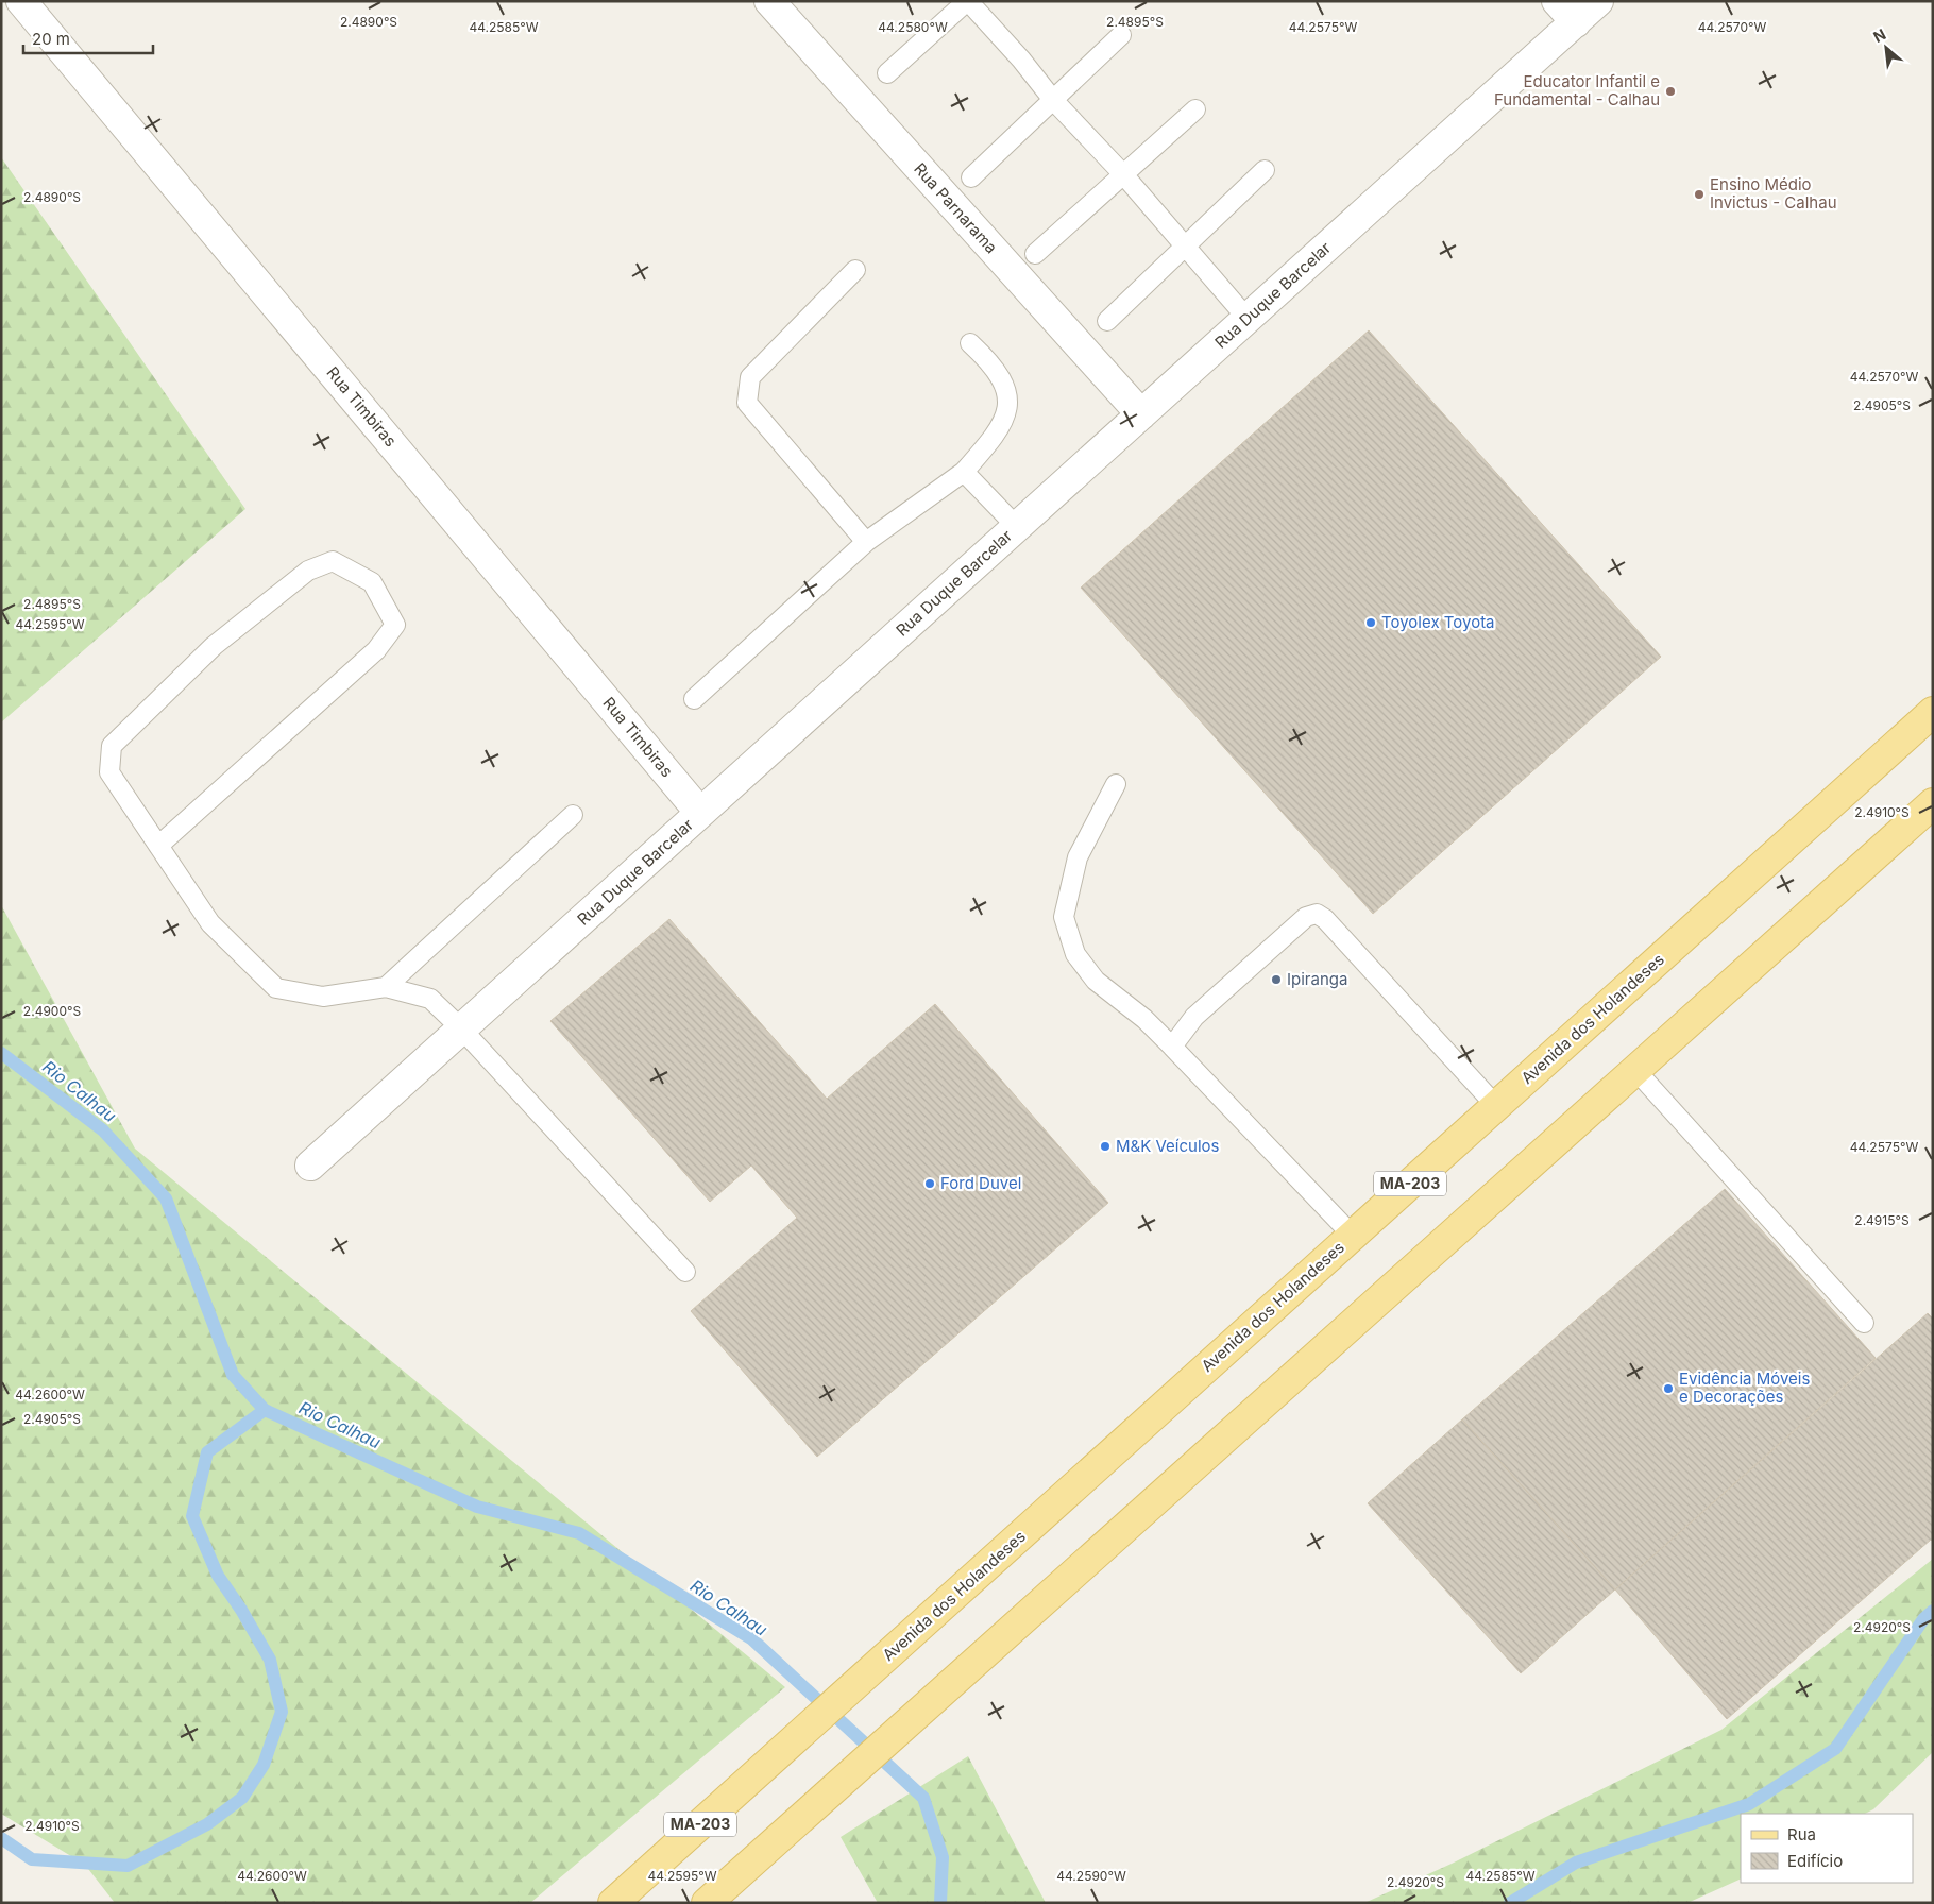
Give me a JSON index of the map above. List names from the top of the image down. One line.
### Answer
{"streets":{"main road":["Avenida dos Holandeses","MA-203"],"street":["Rua Parnarama","Rua Duque Barcelar","Rua Timbiras"]},"crossings":[["Rua Parnarama","Rua Duque Barcelar"],["Rua Duque Barcelar","Rua Timbiras"]],"water":["Rio Calhau"],"places":["Educator Infantil e Fundamental - Calhau","Ensino Médio Invictus - Calhau","Toyolex Toyota","Ipiranga","M&K Veículos","Ford Duvel","Evidência Móveis e Decorações"],"legend":["Rua","Edifício"],"scale_bar":"20 m","north":"top left","coordinates":["2.4890°S","2.4895°S","44.2585°W","44.2580°W","44.2575°W","44.2570°W","2.4905°S","44.2595°W","2.4910°S","2.4900°S","2.4915°S","44.2600°W","2.4920°S","44.2590°W"]}
